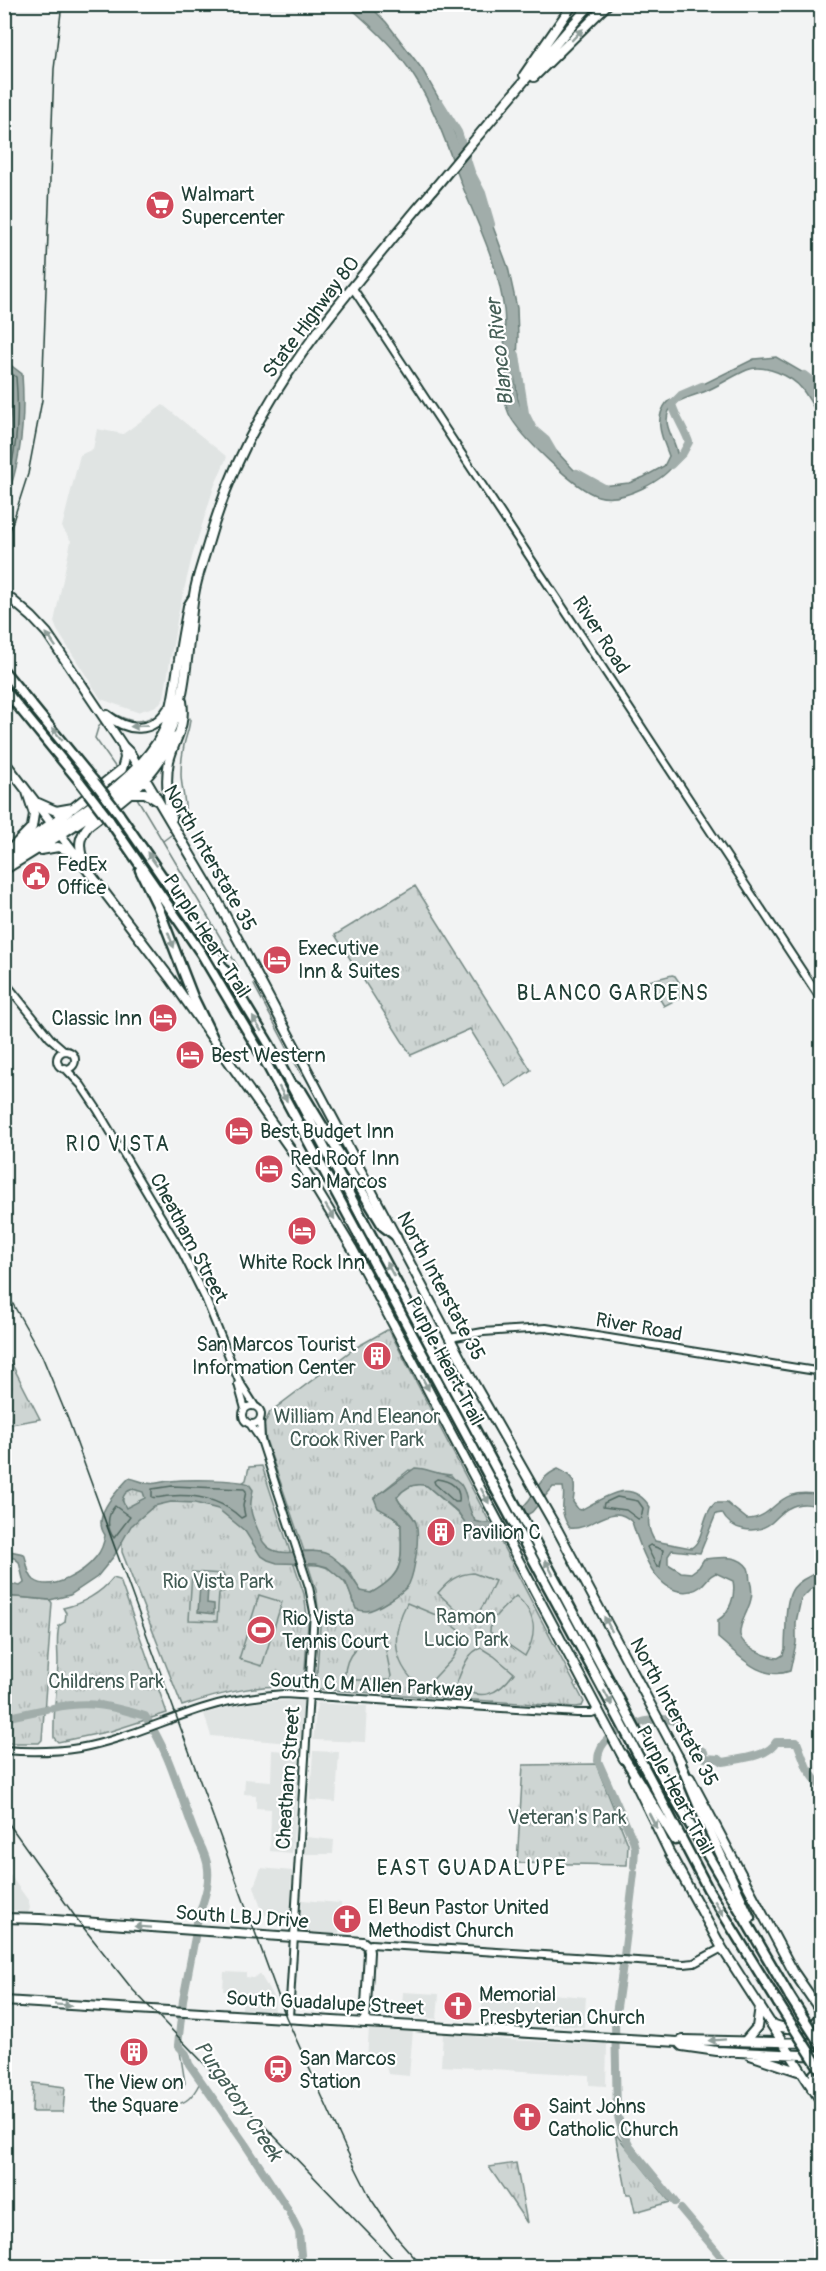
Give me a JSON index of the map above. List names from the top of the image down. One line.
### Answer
{"streets":{"highway":["Purple Heart Trail"],"main road":["State Highway 80","North Interstate 35","South LBJ Drive","South Guadalupe Street"],"street":["River Road","Cheatham Street","South C M Allen Parkway"]},"crossings":[["State Highway 80","River Road"],["State Highway 80","North Interstate 35"],["River Road","North Interstate 35"],["Purple Heart Trail","South Guadalupe Street"],["Cheatham Street","South C M Allen Parkway"],["Cheatham Street","South LBJ Drive"],["Cheatham Street","South Guadalupe Street"]],"one_way":["South LBJ Drive"],"districts":["BLANCO GARDENS","RIO VISTA","EAST GUADALUPE"],"water":["Blanco River","Purgatory Creek"],"parks":["William And Eleanor Crook River Park","Rio Vista Park","Ramon Lucio Park","Childrens Park","Veteran's Park"],"places":{"supermarket":["Walmart Supercenter"],"public building":["FedEx Office"],"hotel":["Executive Inn & Suites","Classic Inn","Best Western","Best Budget Inn","Red Roof Inn San Marcos","White Rock Inn"],"building":["San Marcos Tourist Information Center","Pavilion C","The View on the Square"],"sports":["Rio Vista Tennis Court"],"church":["El Beun Pastor United Methodist Church","Memorial Presbyterian Church","Saint Johns Catholic Church"],"station":["San Marcos Station"]}}
